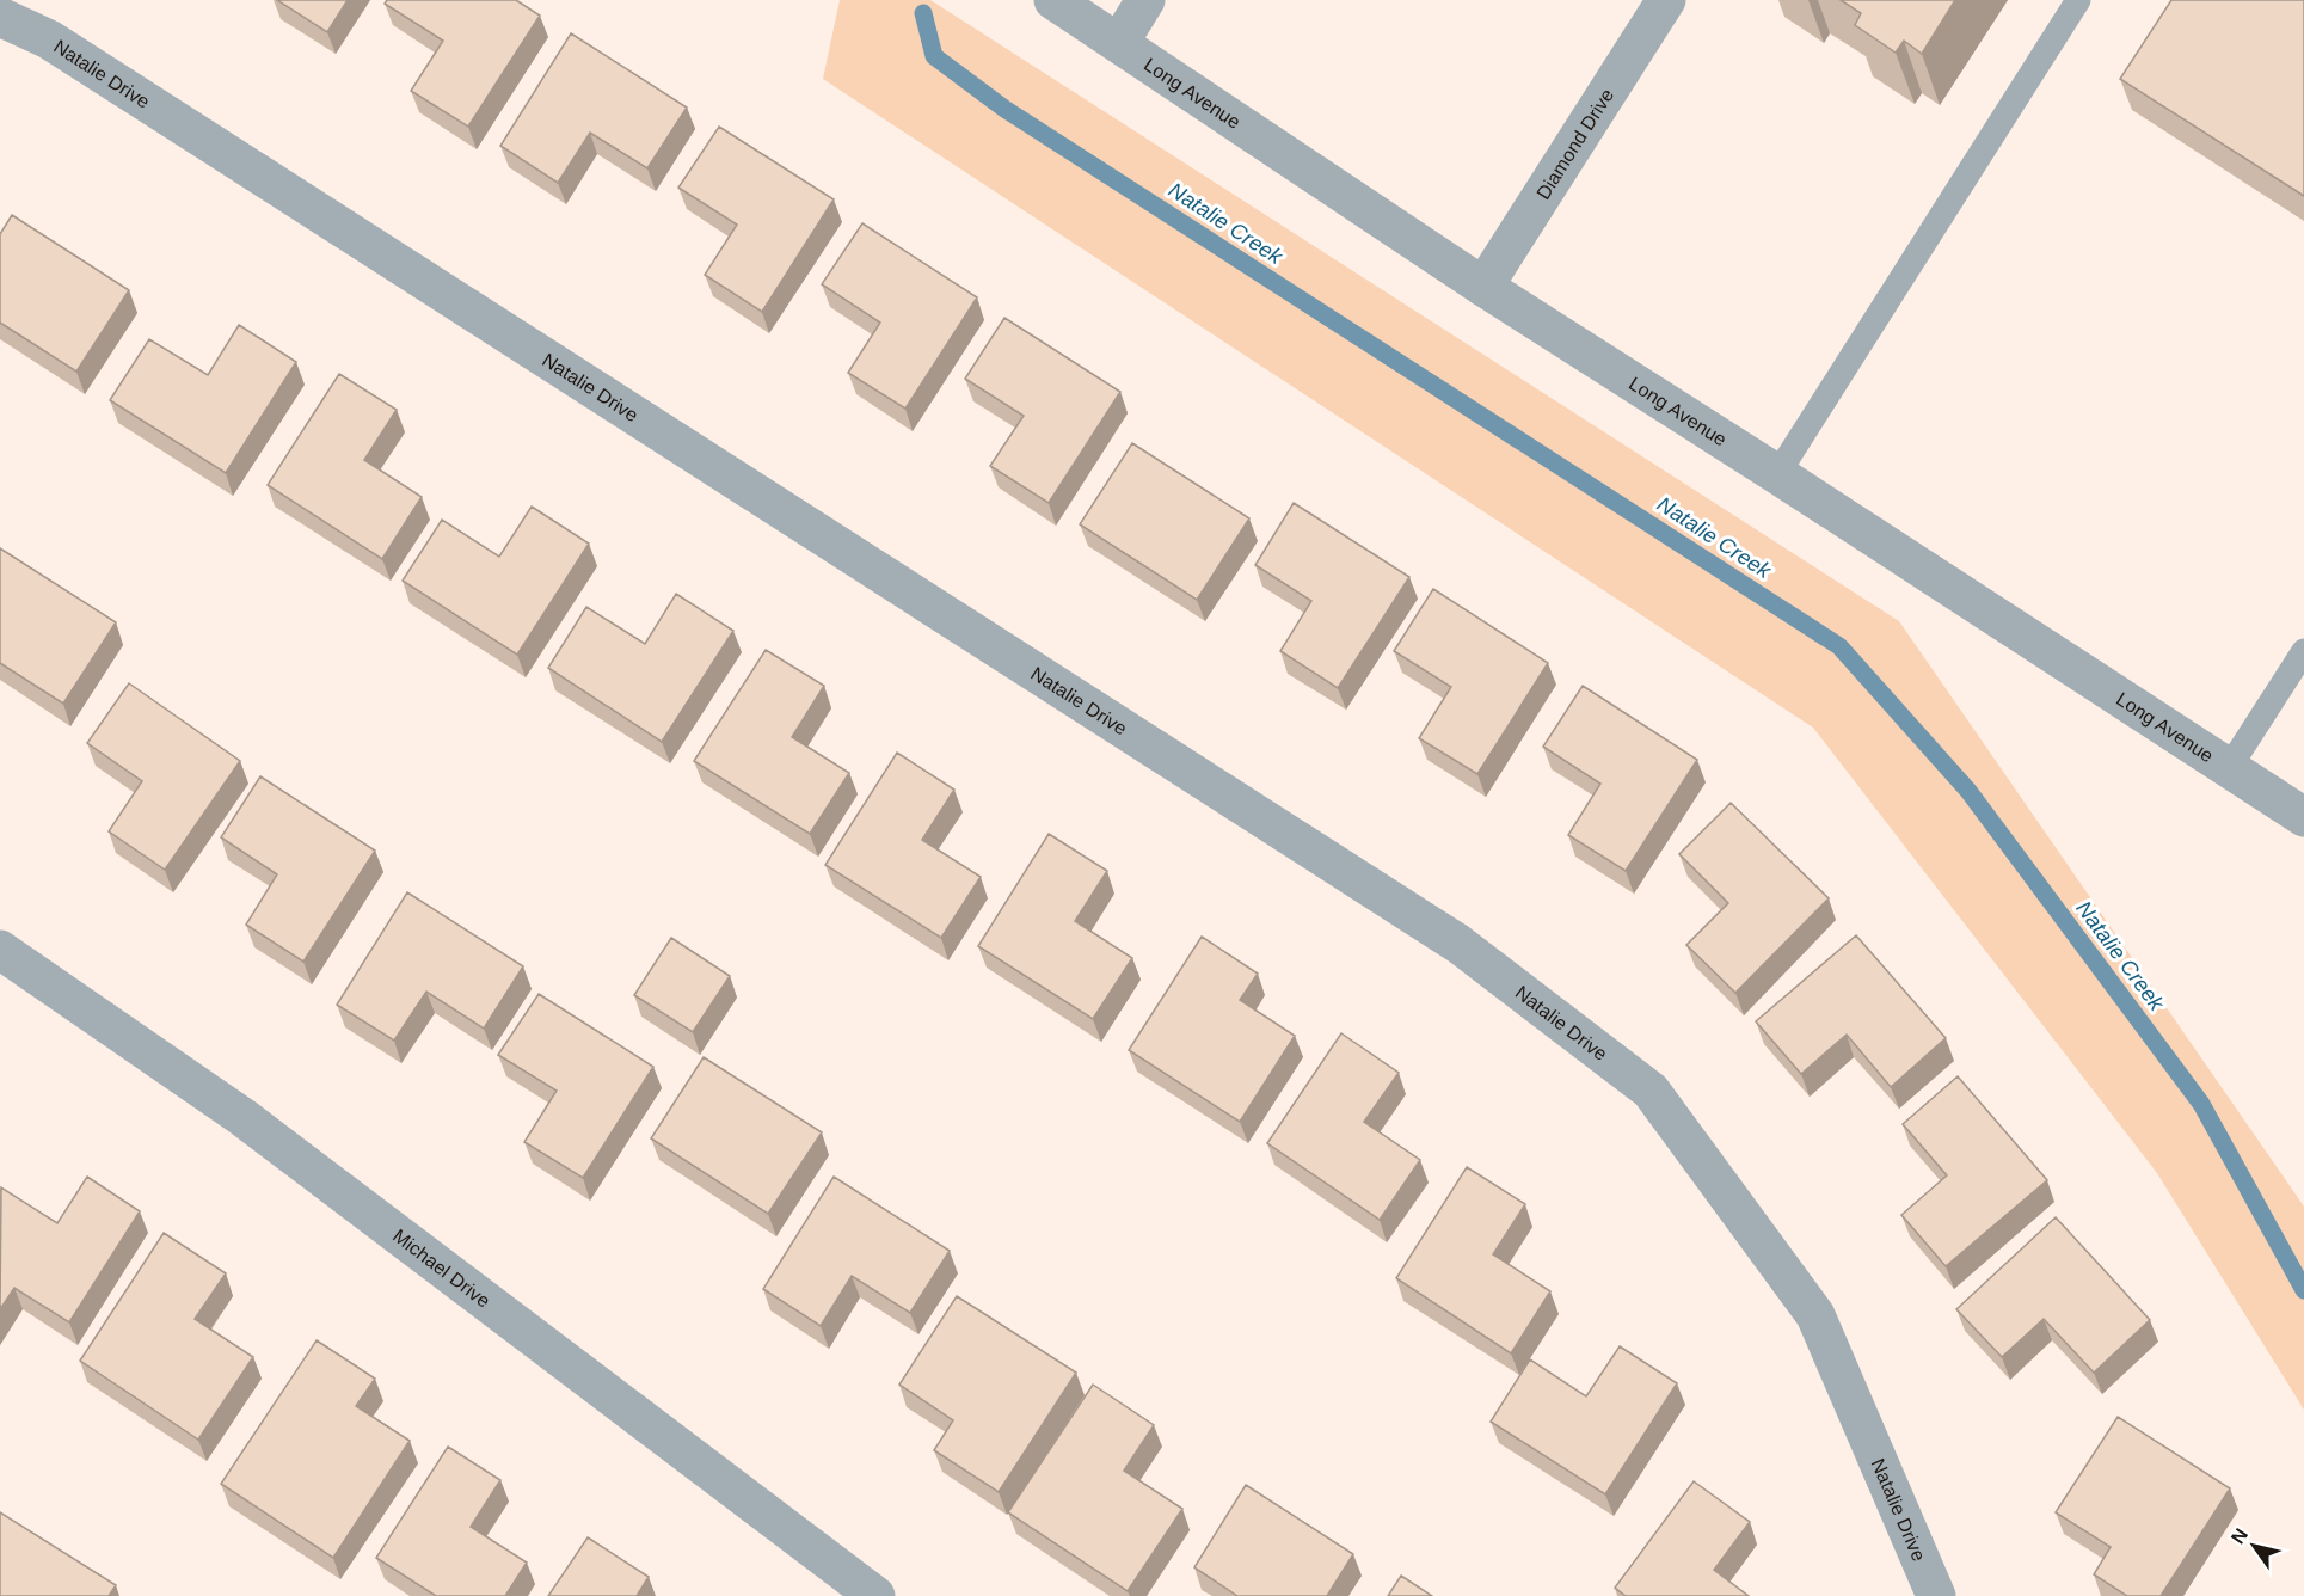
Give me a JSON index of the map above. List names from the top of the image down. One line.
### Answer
{"streets":{"street":["Natalie Drive","Long Avenue","Diamond Drive","Michael Drive"]},"crossings":[["Long Avenue","Diamond Drive"]],"water":["Natalie Creek"],"north":"top left"}
